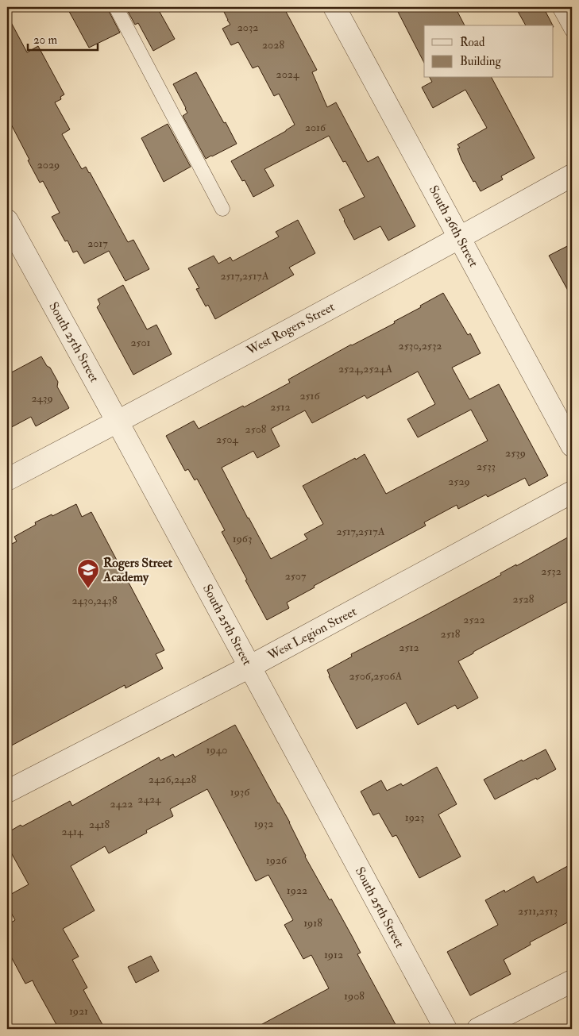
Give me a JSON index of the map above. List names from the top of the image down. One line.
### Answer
{"streets":{"street":["South 26th Street","West Rogers Street","South 25th Street","West Legion Street"]},"crossings":[["South 26th Street","West Rogers Street"],["West Rogers Street","South 25th Street"],["South 25th Street","West Legion Street"]],"places":{"school or university":["Rogers Street Academy"]},"house_numbers":["2032","2028","2024","2016","2029","2017","2517,2517A","2501","2530,2532","2524,2524A","2516","2439","2512","2508","2504","2539","2533","2529","2517,2517A","1963","2532","2507","2528","2430,2438","2522","2518","2512","2506,2506A","1940","2426,2428","1936","2424","2422","1923","1932","2418","2414","1926","1922","2511,2513","1918","1912","1908","1921"],"legend":["Road","Building"],"scale_bar":"20 m"}
